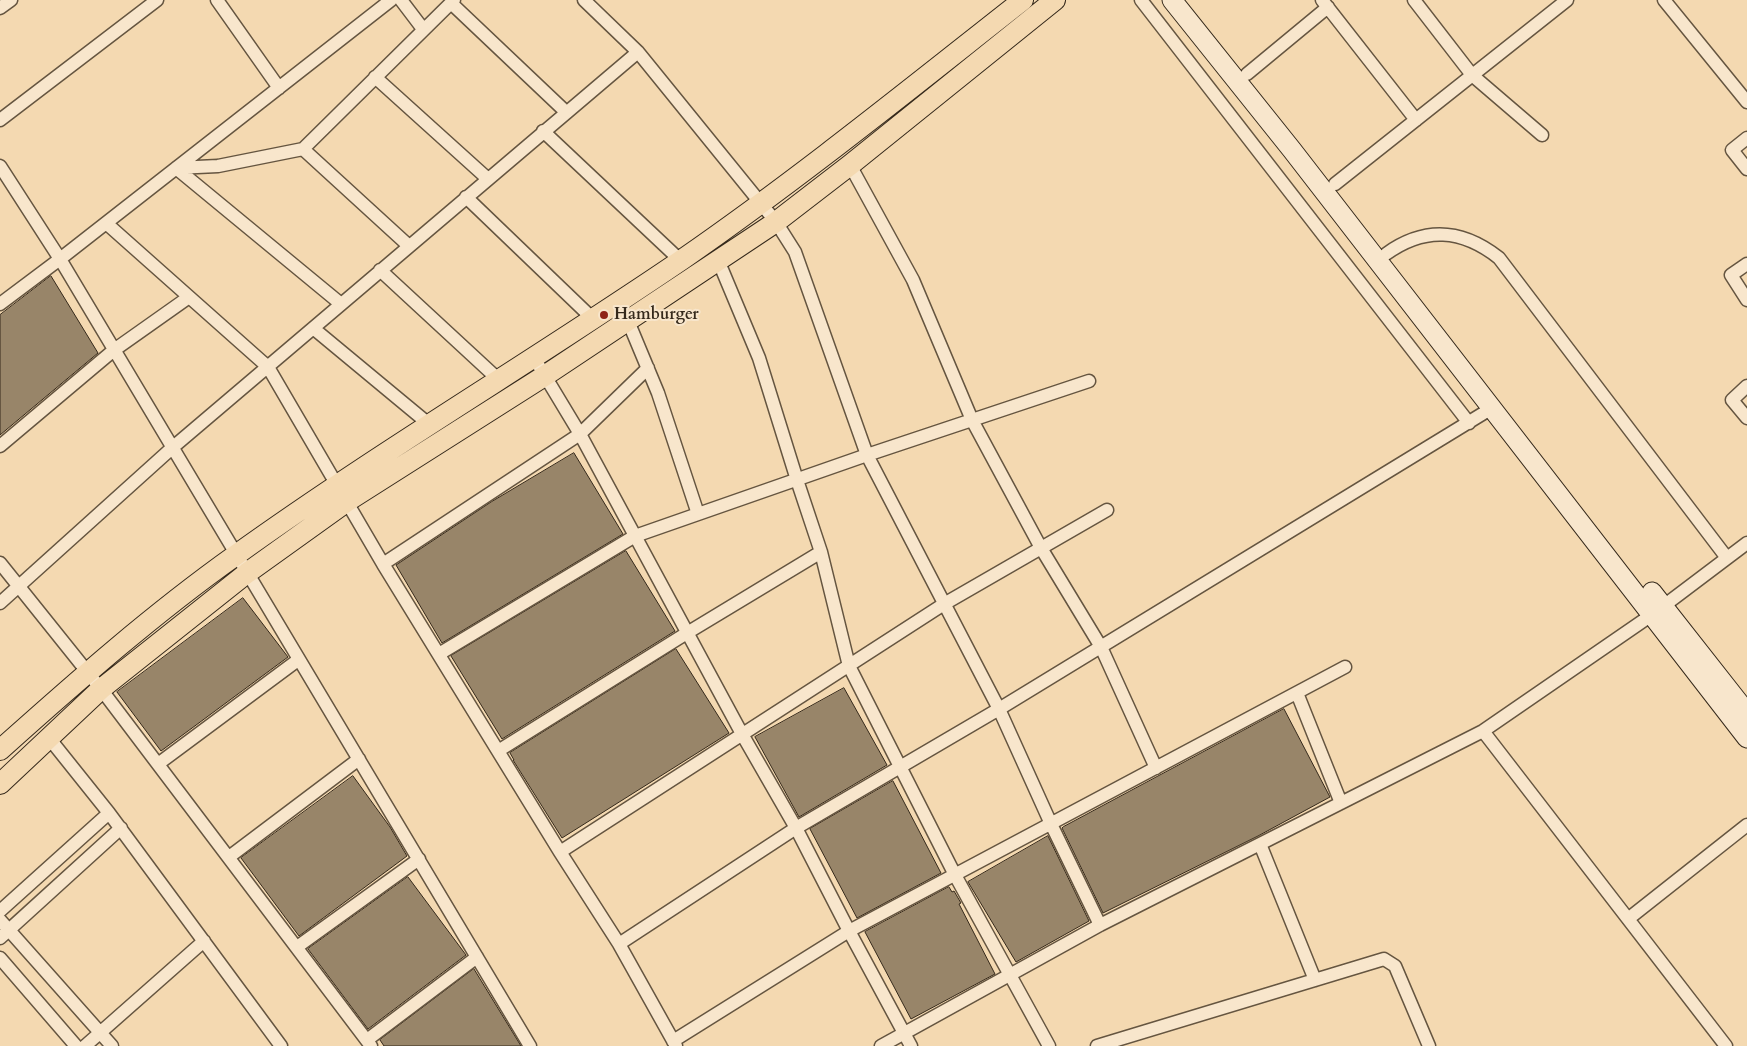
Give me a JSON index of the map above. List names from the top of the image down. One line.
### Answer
{"places":["Hamburger"]}
